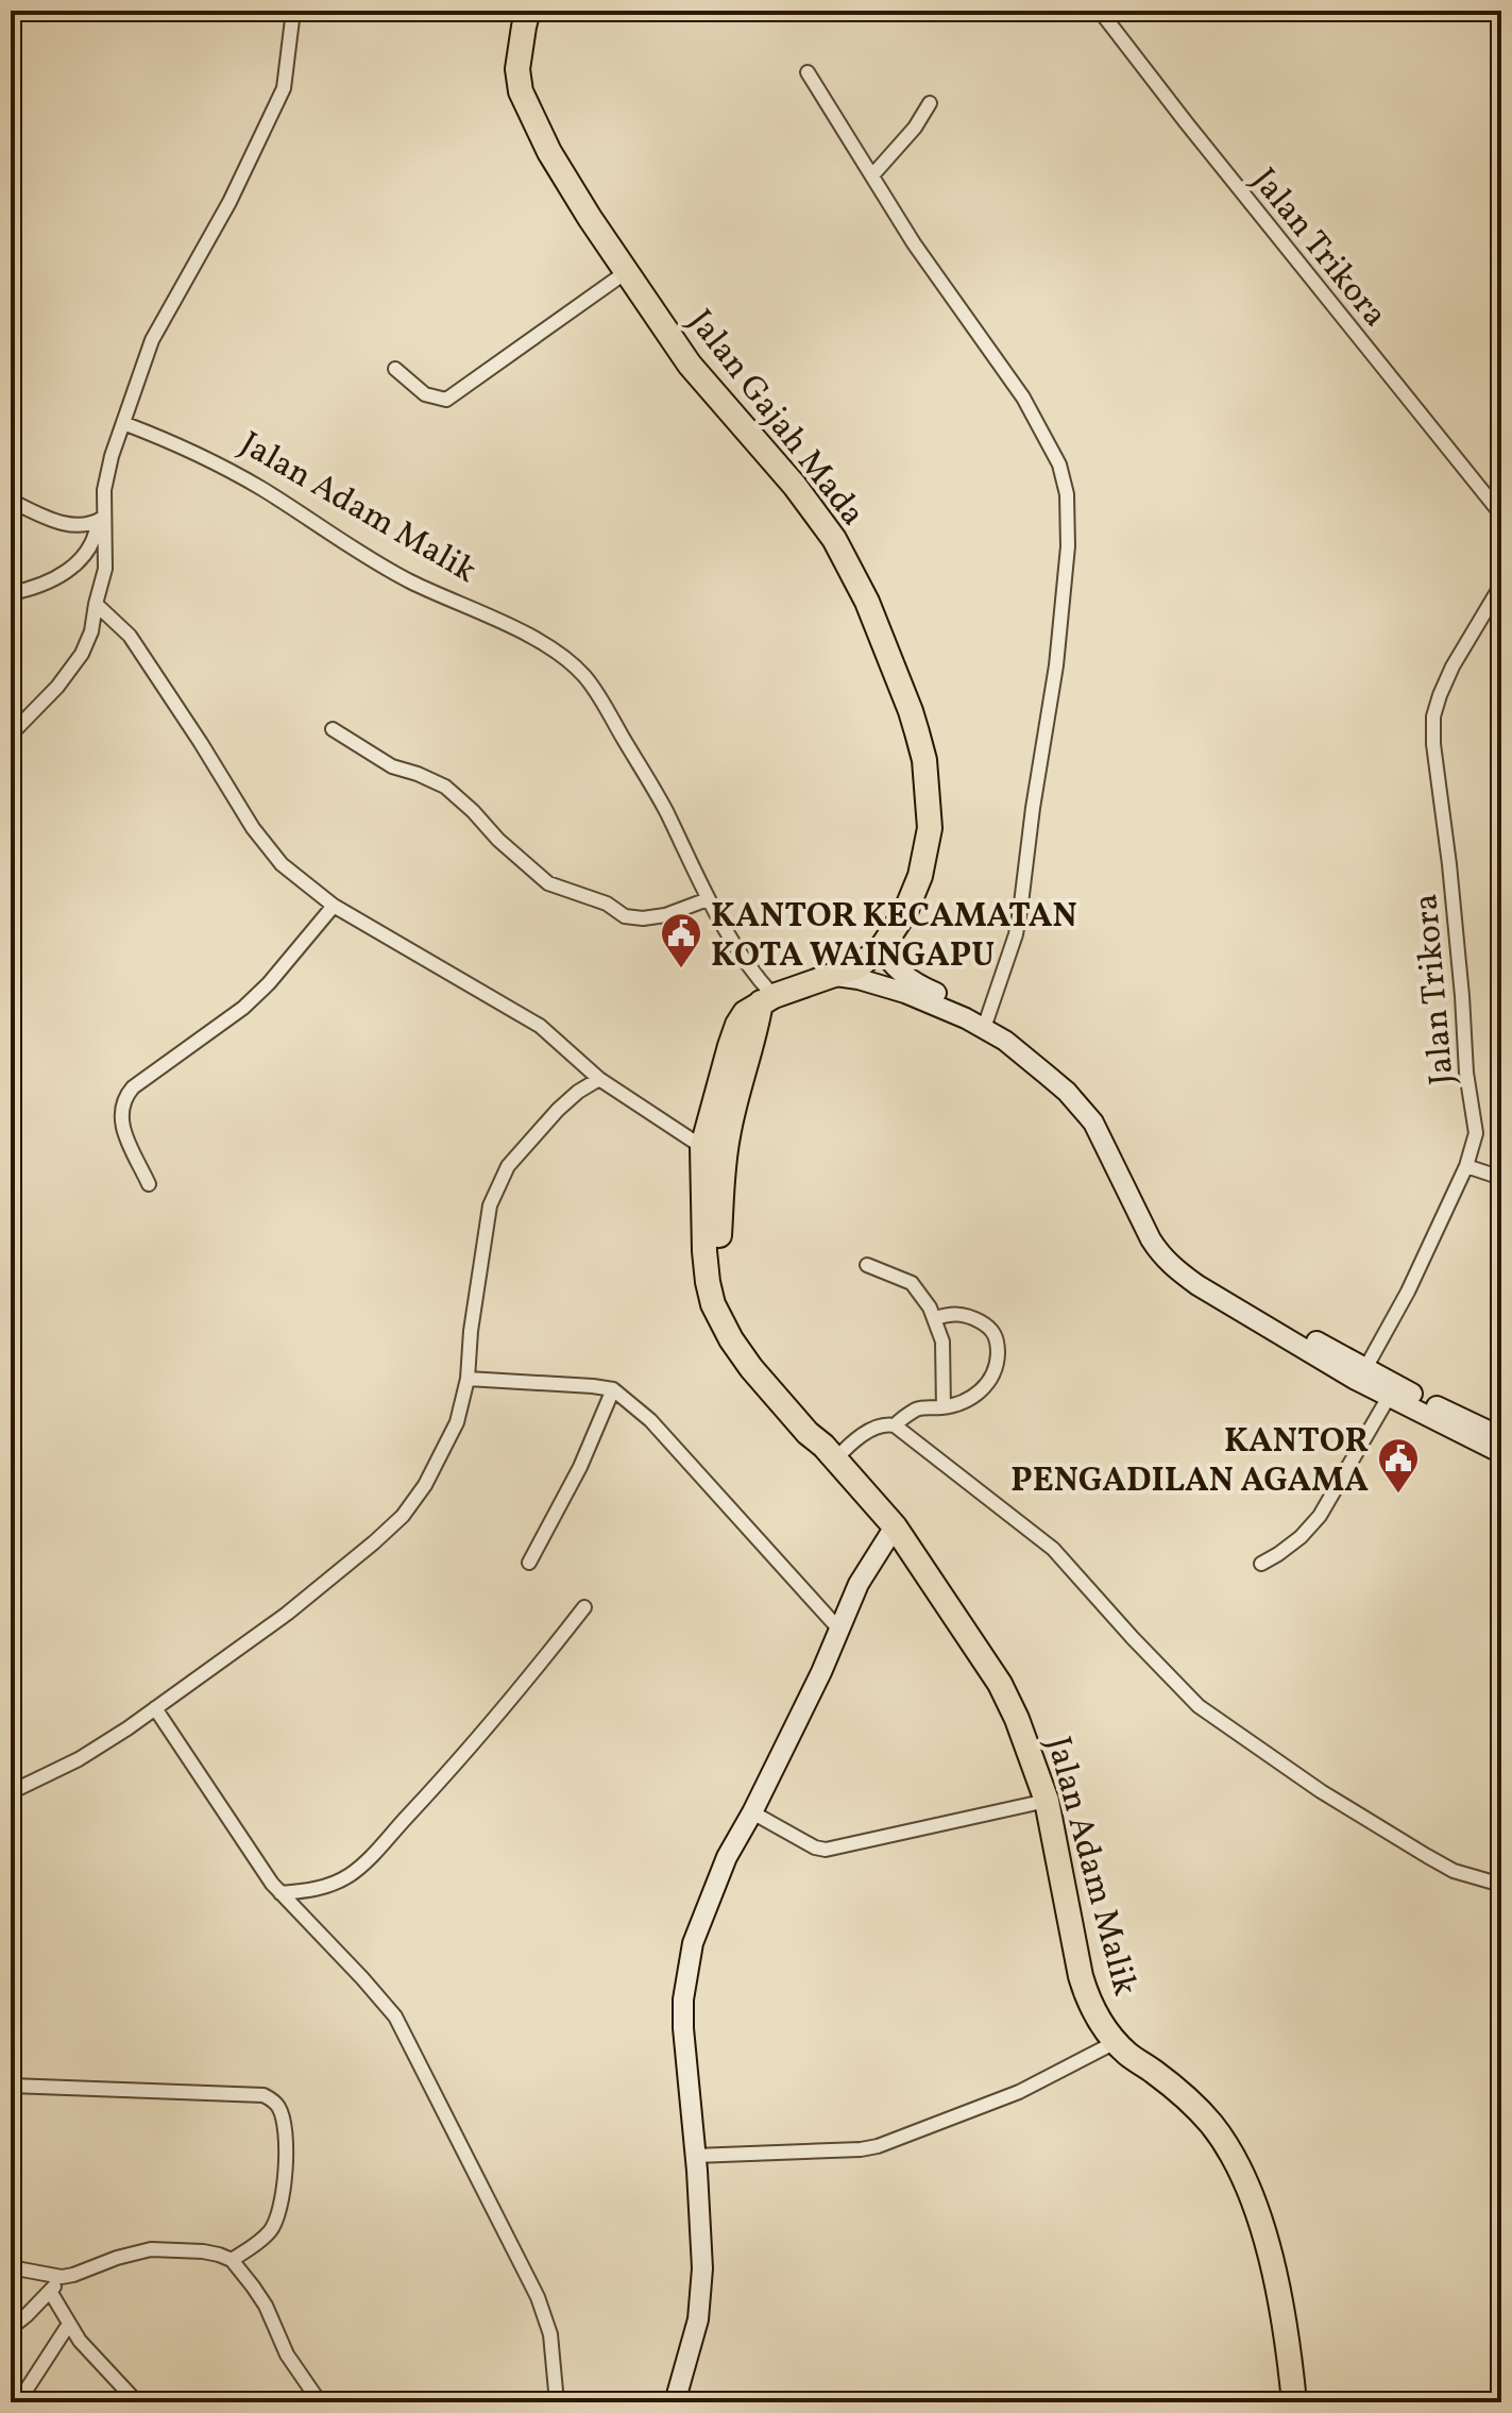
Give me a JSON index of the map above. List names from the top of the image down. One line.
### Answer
{"streets":{"highway":["Jalan Gajah Mada","Jalan Adam Malik"],"street":["Jalan Trikora"]},"crossings":[["Jalan Gajah Mada","Jalan Adam Malik"]],"places":{"public building":["KANTOR KECAMATAN KOTA WAINGAPU","KANTOR PENGADILAN AGAMA"]}}
